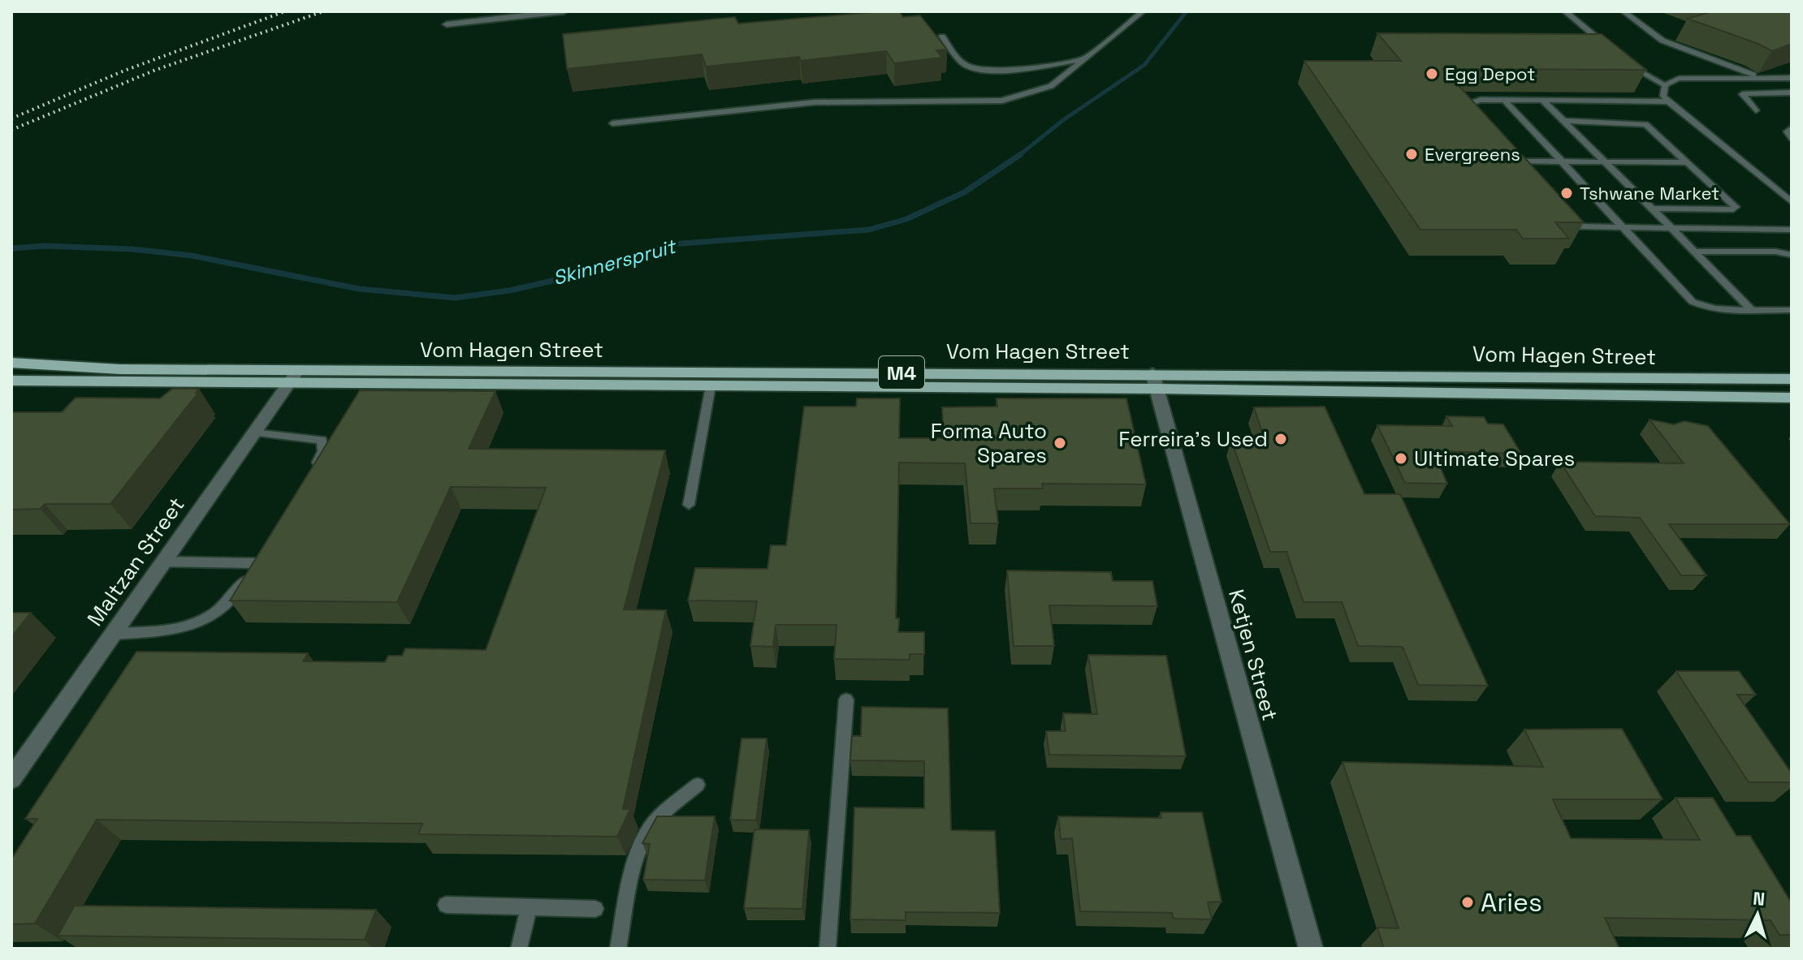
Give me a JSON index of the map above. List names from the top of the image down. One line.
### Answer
{"streets":{"main road":["Vom Hagen Street","M4"],"street":["Maltzan Street","Ketjen Street"]},"crossings":[["Vom Hagen Street","Maltzan Street"],["Vom Hagen Street","Ketjen Street"]],"water":["Skinnerspruit"],"places":["Egg Depot","Evergreens","Tshwane Market","Ferreira's Used","Forma Auto Spares","Ultimate Spares","Aries"],"north":"top"}
